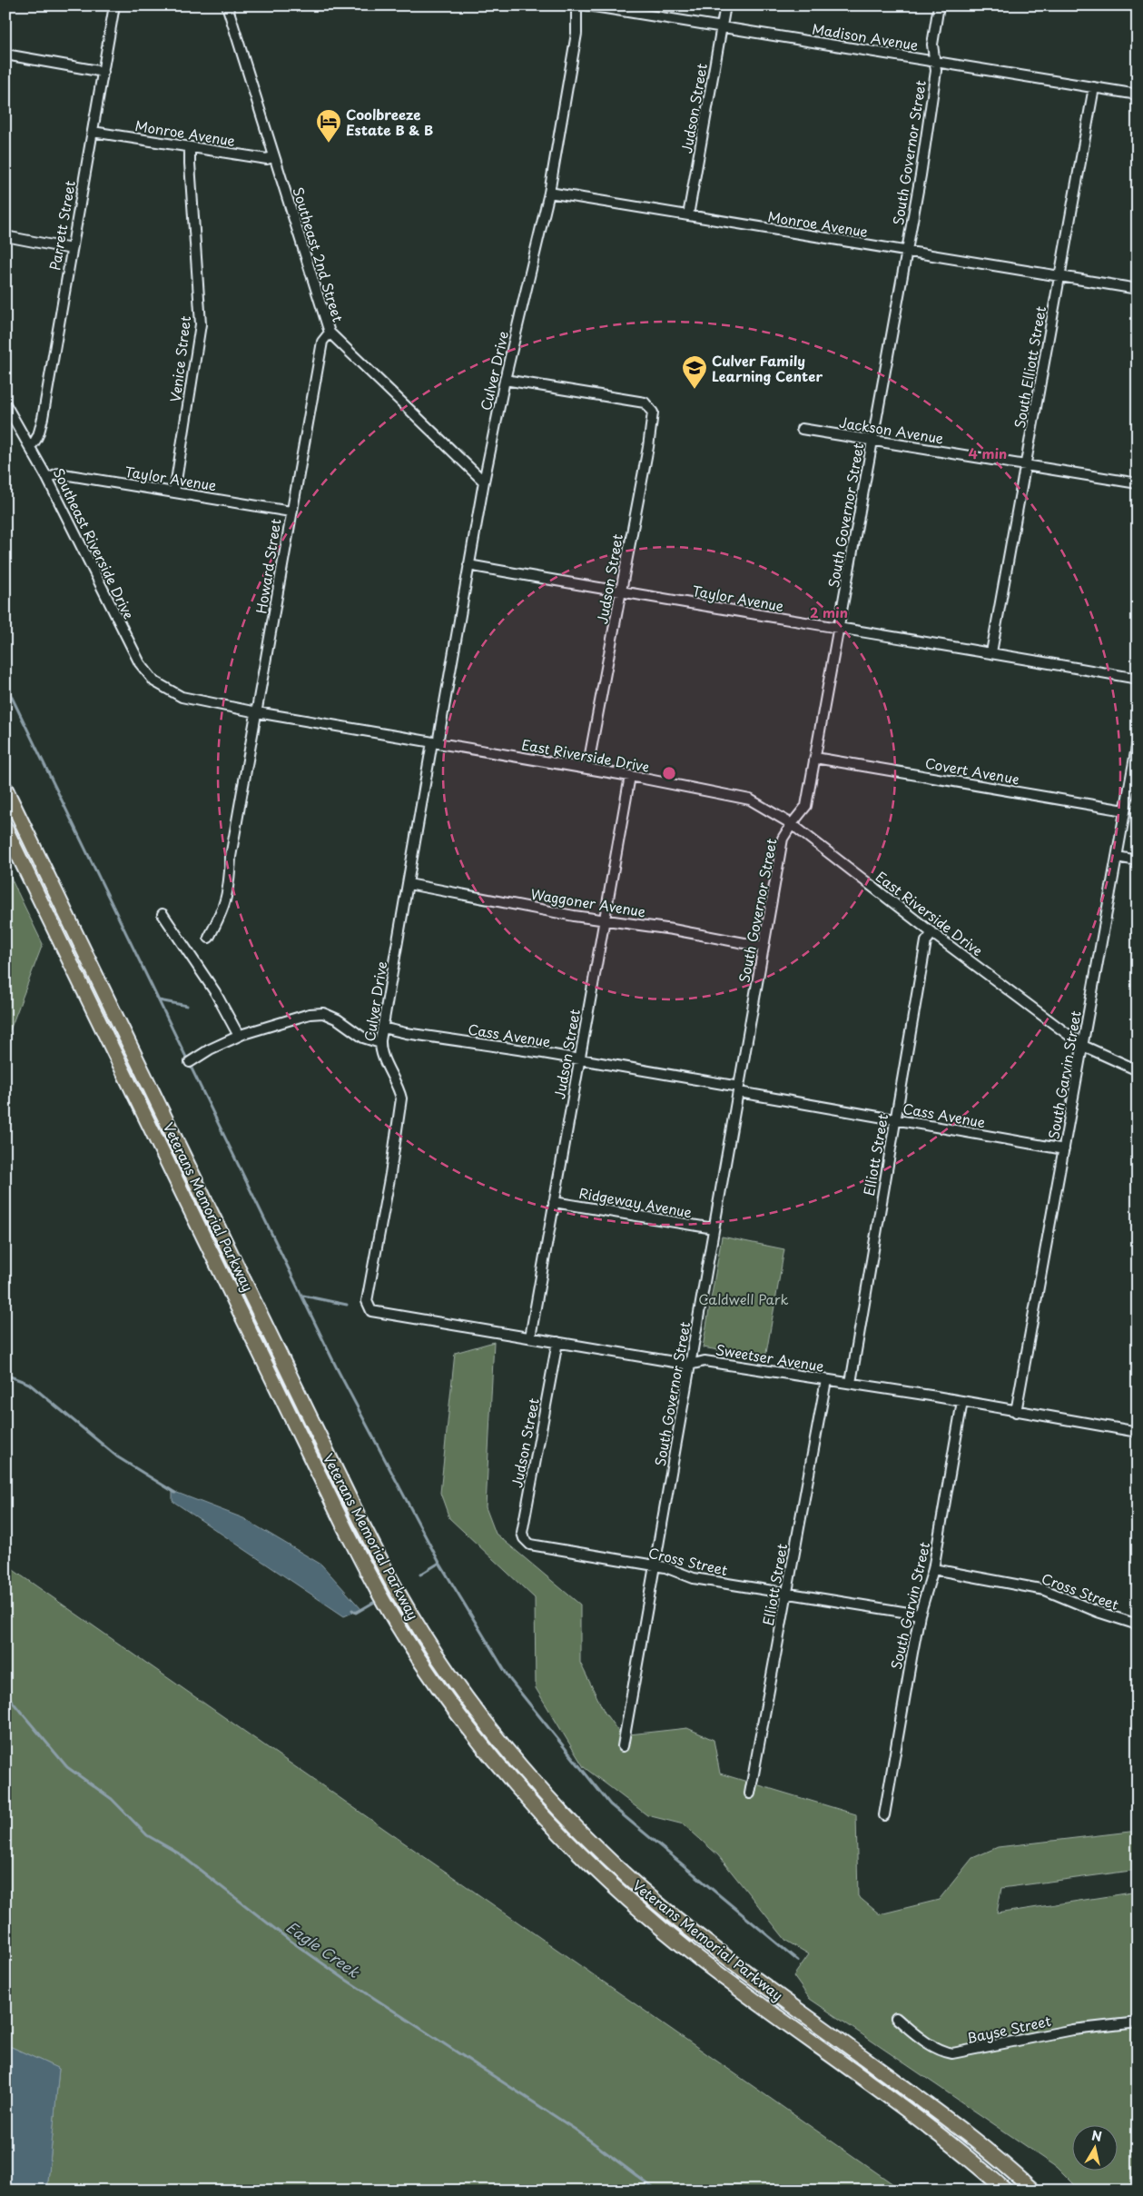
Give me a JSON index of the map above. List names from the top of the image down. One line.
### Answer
{"streets":{"highway":["Veterans Memorial Parkway"],"street":["Madison Avenue","Judson Street","Monroe Avenue","South Governor Street","Parrett Street","Southeast 2nd Street","Venice Street","South Elliott Street","Culver Drive","Jackson Avenue","Taylor Avenue","Southeast Riverside Drive","Howard Street","East Riverside Drive","Covert Avenue","Waggoner Avenue","Cass Avenue","South Garvin Street","Elliott Street","Ridgeway Avenue","Sweetser Avenue","Cross Street","Bayse Street"]},"crossings":[["Madison Avenue","Judson Street"],["Madison Avenue","South Governor Street"],["Madison Avenue","South Elliott Street"],["Judson Street","Monroe Avenue"],["Judson Street","Culver Drive"],["Judson Street","Taylor Avenue"],["Judson Street","East Riverside Drive"],["Judson Street","Waggoner Avenue"],["Judson Street","Cass Avenue"],["Judson Street","Ridgeway Avenue"],["Judson Street","Sweetser Avenue"],["Judson Street","Cross Street"],["Monroe Avenue","South Governor Street"],["Monroe Avenue","Parrett Street"],["Monroe Avenue","Southeast 2nd Street"],["Monroe Avenue","Venice Street"],["Monroe Avenue","South Elliott Street"],["Monroe Avenue","Culver Drive"],["South Governor Street","Jackson Avenue"],["South Governor Street","Taylor Avenue"],["South Governor Street","East Riverside Drive"],["South Governor Street","Covert Avenue"],["South Governor Street","Waggoner Avenue"],["South Governor Street","Cass Avenue"],["South Governor Street","Ridgeway Avenue"],["South Governor Street","Sweetser Avenue"],["South Governor Street","Cross Street"],["Parrett Street","Southeast Riverside Drive"],["Southeast 2nd Street","Culver Drive"],["Southeast 2nd Street","Howard Street"],["Venice Street","Taylor Avenue"],["South Elliott Street","Jackson Avenue"],["South Elliott Street","Taylor Avenue"],["Culver Drive","Taylor Avenue"],["Culver Drive","East Riverside Drive"],["Culver Drive","Waggoner Avenue"],["Culver Drive","Cass Avenue"],["Culver Drive","Sweetser Avenue"],["Taylor Avenue","Southeast Riverside Drive"],["Taylor Avenue","Howard Street"],["Southeast Riverside Drive","East Riverside Drive"],["Howard Street","East Riverside Drive"],["East Riverside Drive","South Garvin Street"],["East Riverside Drive","Elliott Street"],["Covert Avenue","South Garvin Street"],["Cass Avenue","South Garvin Street"],["Cass Avenue","Elliott Street"],["South Garvin Street","Sweetser Avenue"],["South Garvin Street","Cross Street"],["Elliott Street","Sweetser Avenue"],["Elliott Street","Cross Street"]],"water":["Eagle Creek"],"parks":["Caldwell Park"],"places":{"hotel":["Coolbreeze Estate B & B"],"school or university":["Culver Family Learning Center"]},"north":"top","rings":["4 min","2 min"]}
